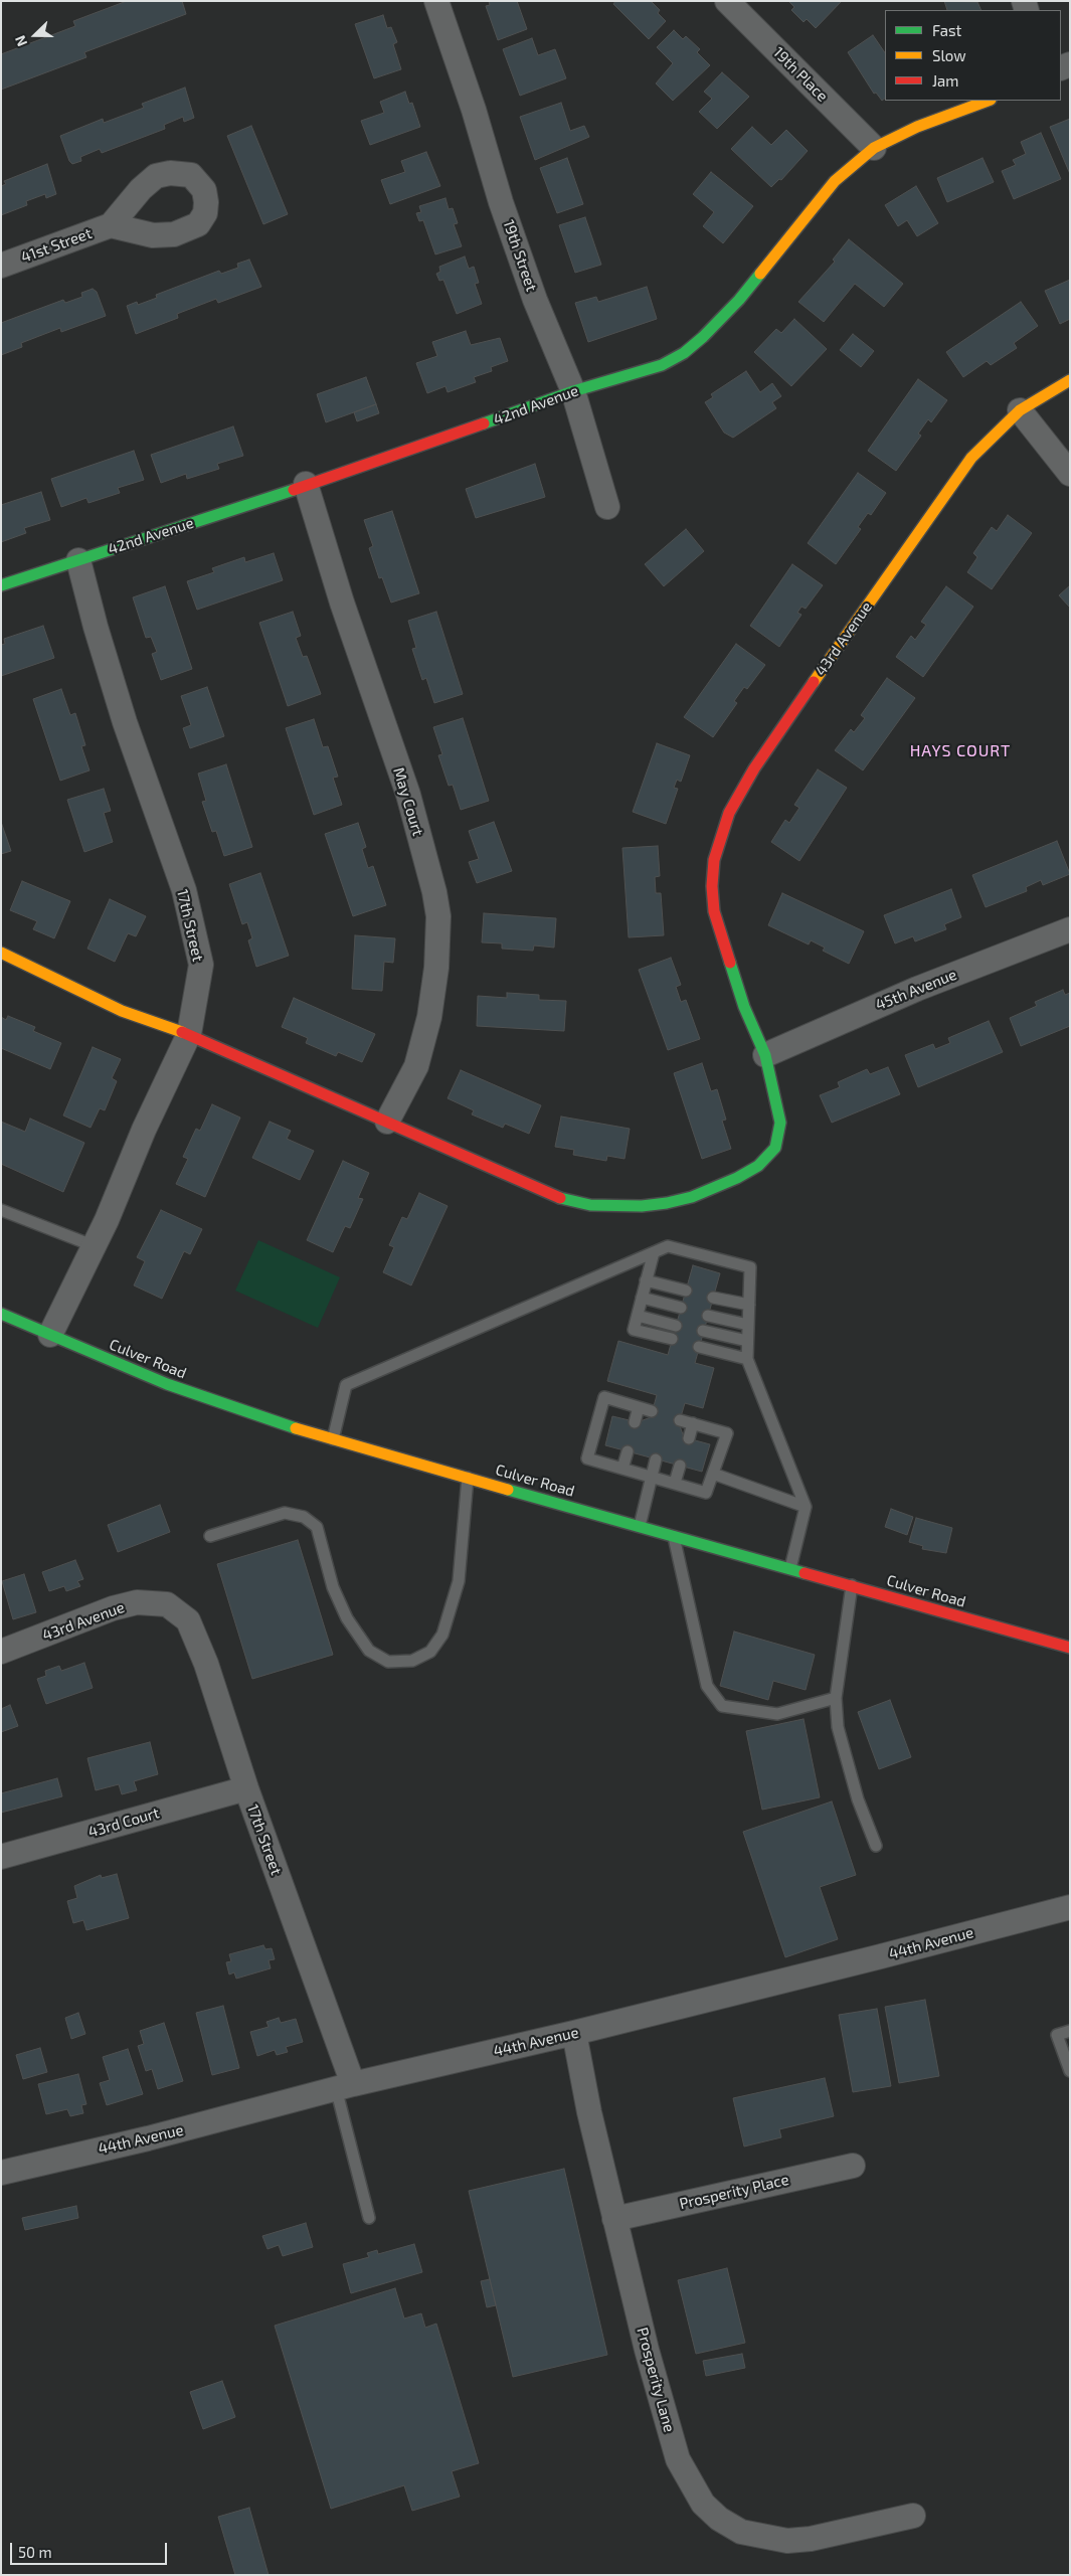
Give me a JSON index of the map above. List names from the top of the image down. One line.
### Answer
{"streets":{"street":["19th Place","41st Street","19th Street","42nd Avenue","43rd Avenue","May Court","17th Street","45th Avenue","Culver Road","43rd Court","44th Avenue","Prosperity Place","Prosperity Lane"]},"crossings":[["19th Place","42nd Avenue"],["19th Street","42nd Avenue"],["42nd Avenue","May Court"],["42nd Avenue","17th Street"],["43rd Avenue","May Court"],["43rd Avenue","17th Street"],["43rd Avenue","45th Avenue"],["17th Street","Culver Road"],["17th Street","43rd Court"],["17th Street","44th Avenue"],["44th Avenue","Prosperity Lane"],["Prosperity Place","Prosperity Lane"]],"districts":["HAYS COURT"],"legend":["Fast","Slow","Jam"],"scale_bar":"50 m","north":"left"}
